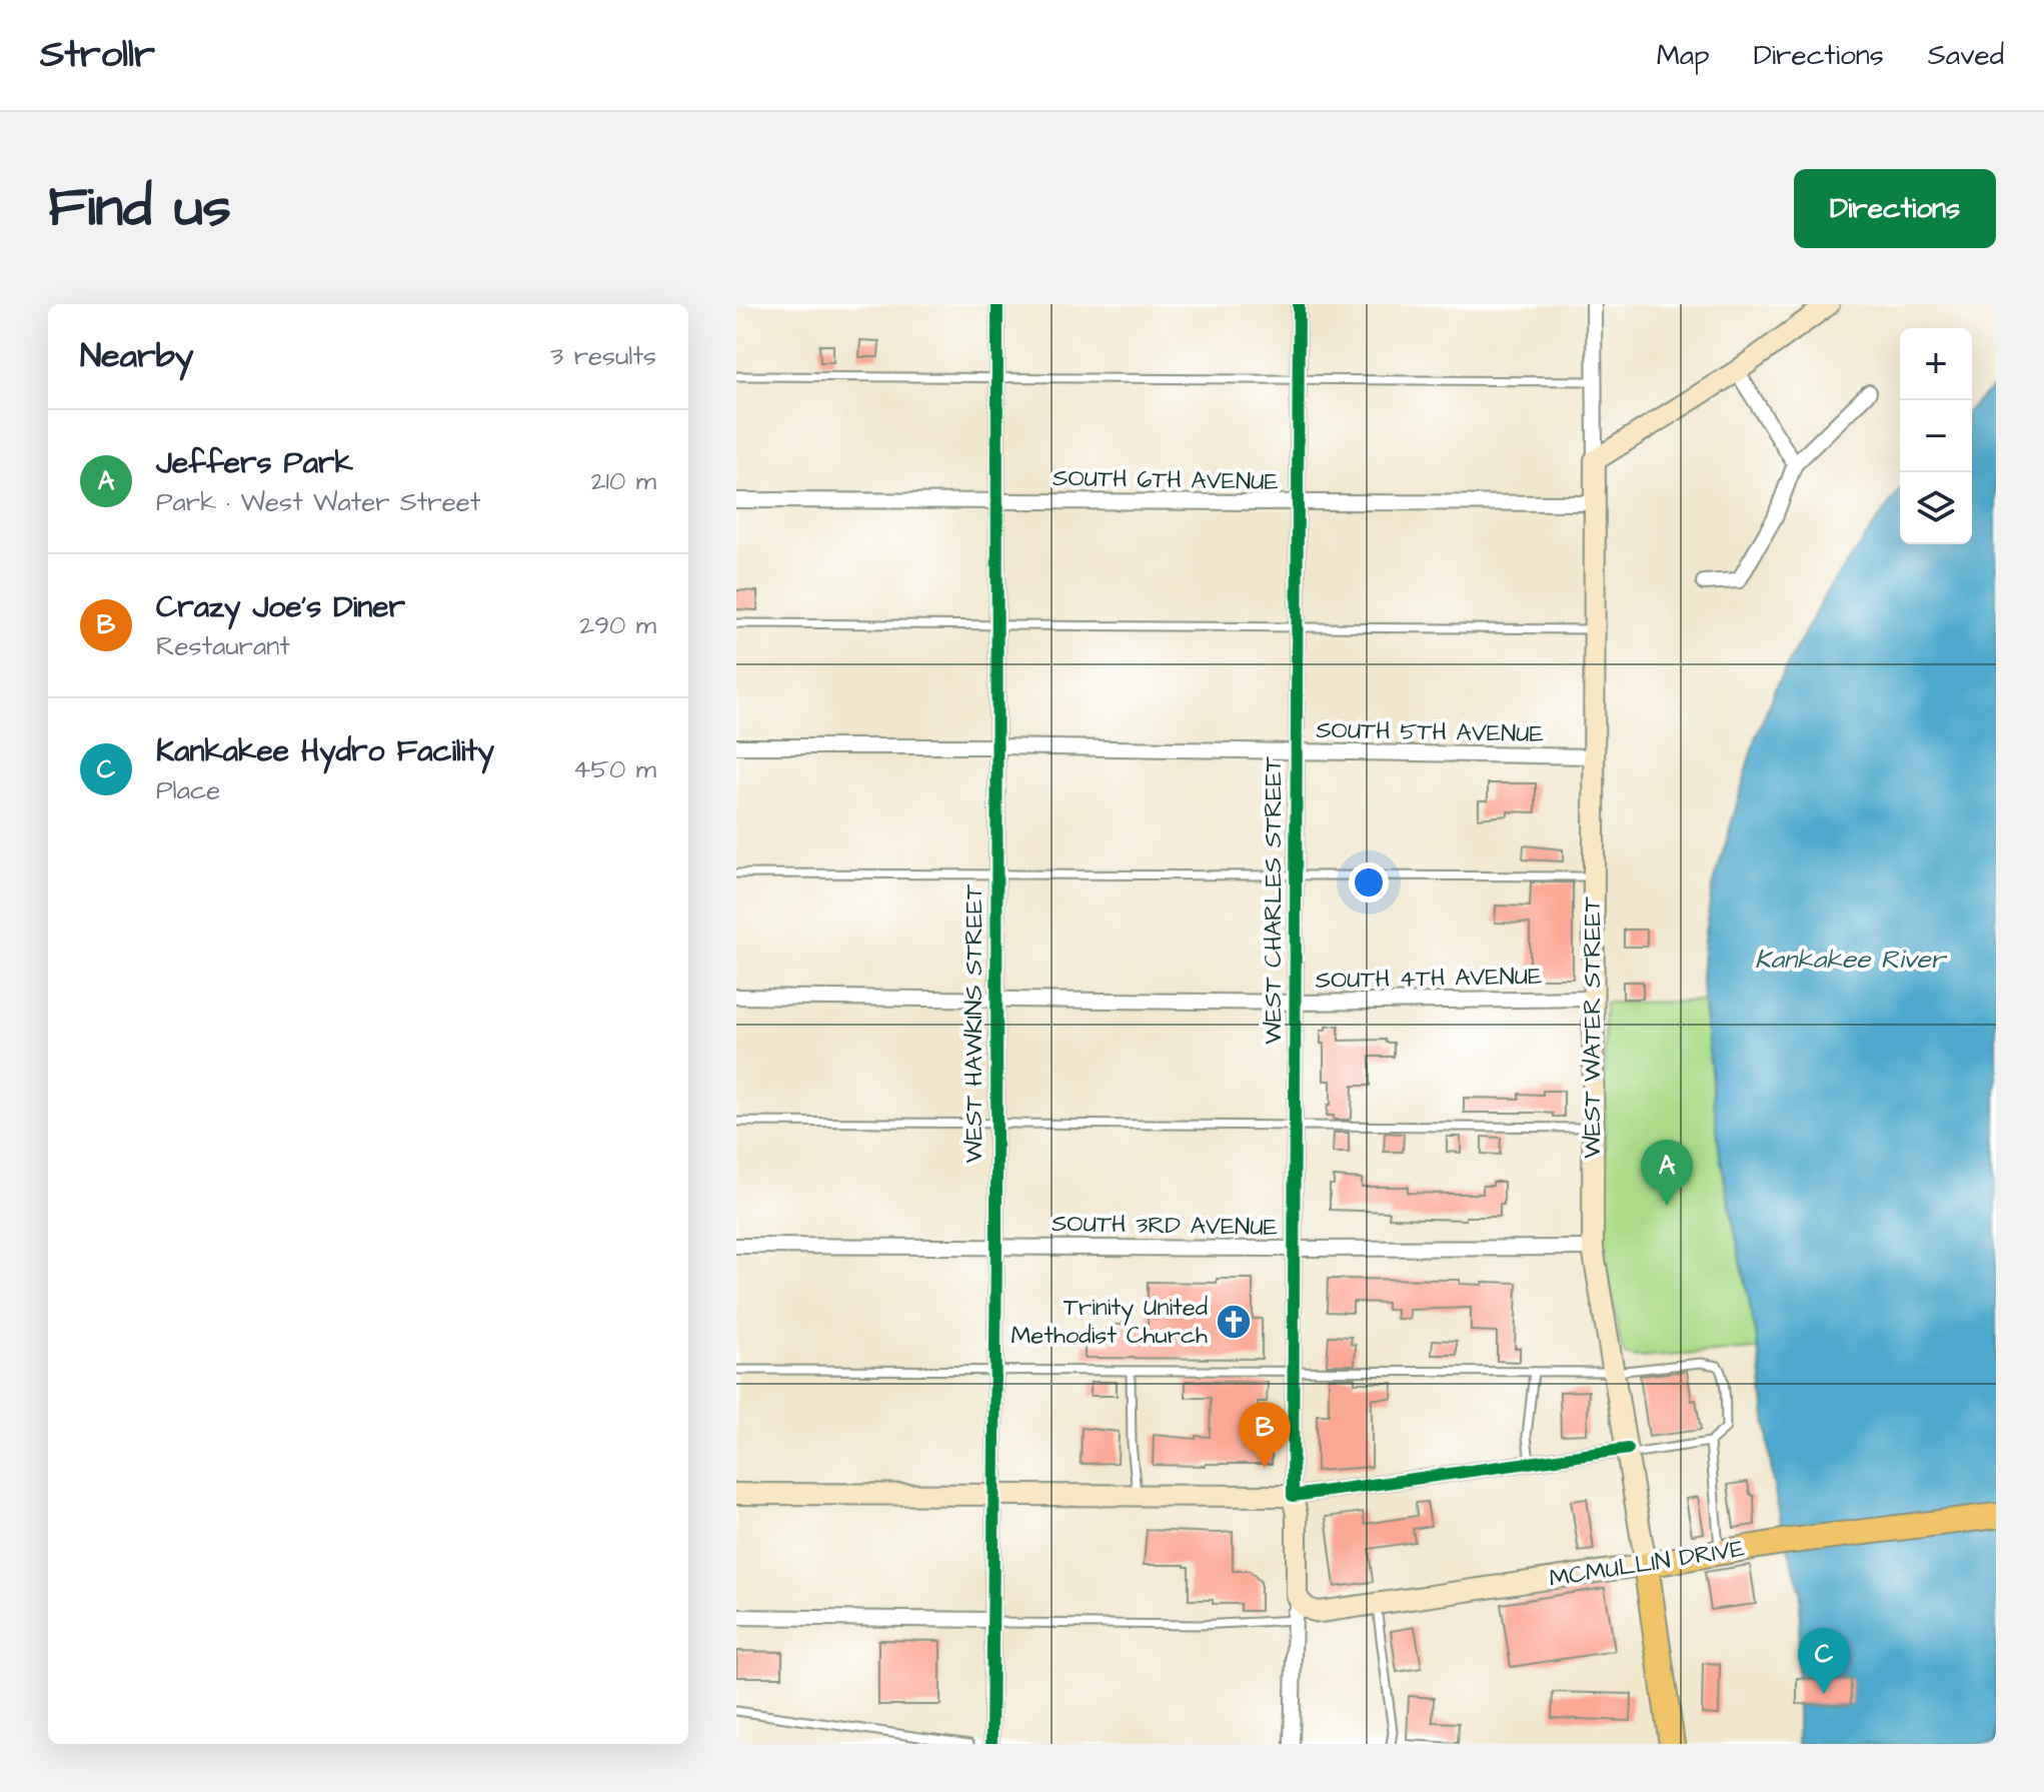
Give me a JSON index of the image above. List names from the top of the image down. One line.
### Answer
{"streets":{"main road":["WEST CHARLES STREET","WEST WATER STREET","MCMULLIN DRIVE"],"street":["SOUTH 6TH AVENUE","SOUTH 5TH AVENUE","SOUTH 4TH AVENUE","WEST HAWKINS STREET","SOUTH 3RD AVENUE"]},"crossings":[["SOUTH 6TH AVENUE","WEST CHARLES STREET"],["SOUTH 6TH AVENUE","WEST HAWKINS STREET"],["SOUTH 6TH AVENUE","WEST WATER STREET"],["SOUTH 5TH AVENUE","WEST CHARLES STREET"],["SOUTH 5TH AVENUE","WEST HAWKINS STREET"],["SOUTH 5TH AVENUE","WEST WATER STREET"],["WEST CHARLES STREET","SOUTH 4TH AVENUE"],["WEST CHARLES STREET","SOUTH 3RD AVENUE"],["WEST CHARLES STREET","MCMULLIN DRIVE"],["SOUTH 4TH AVENUE","WEST HAWKINS STREET"],["SOUTH 4TH AVENUE","WEST WATER STREET"],["WEST HAWKINS STREET","SOUTH 3RD AVENUE"],["WEST WATER STREET","SOUTH 3RD AVENUE"],["WEST WATER STREET","MCMULLIN DRIVE"]],"water":["Kankakee River"],"places":{"church":["Trinity United Methodist Church"]},"page":{"header":"Strollr","nav":["Map","Directions","Saved"],"title":"Find us","buttons":"Directions","heading":["Nearby","3 results"],"map_buttons":["+","−"],"list":[{"mark":"A","name":"Jeffers Park","note":"Park · West Water Street","value":"210 m"},{"mark":"B","name":"Crazy Joe's Diner","note":"Restaurant","value":"290 m"},{"mark":"C","name":"Kankakee Hydro Facility","note":"Place","value":"450 m"}],"pins":["A","B","C"]}}
